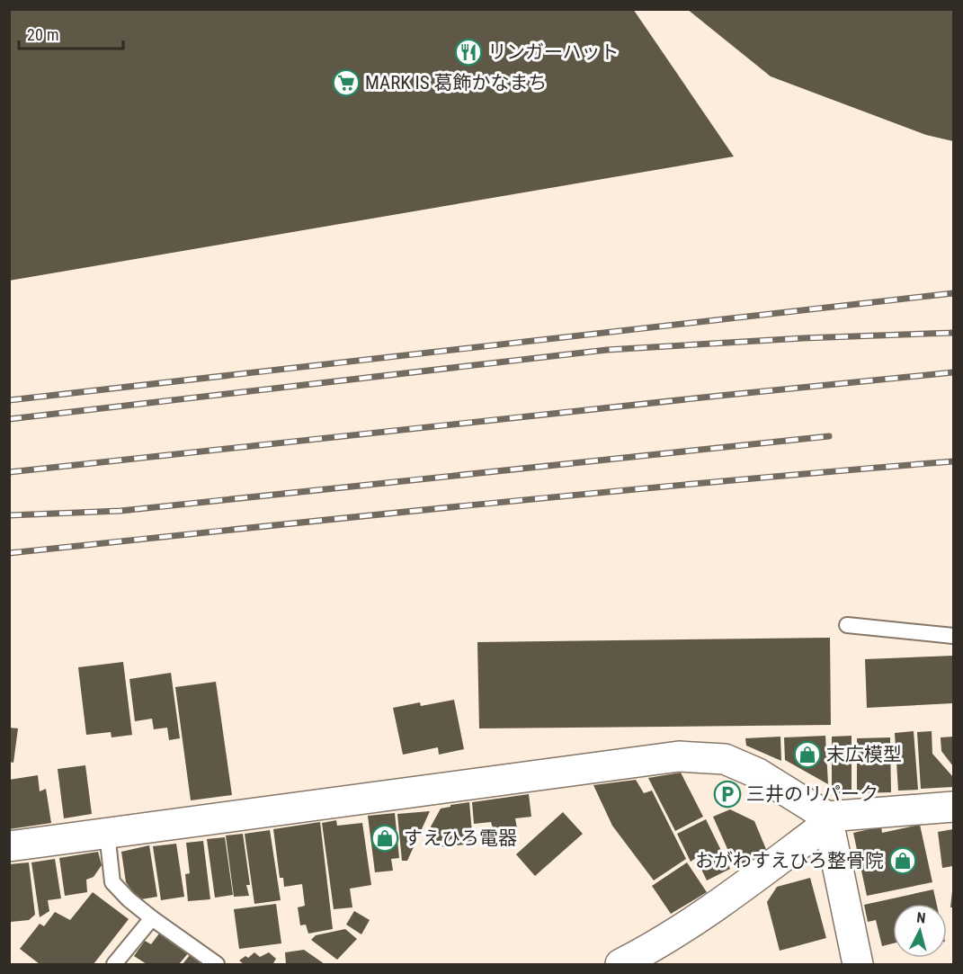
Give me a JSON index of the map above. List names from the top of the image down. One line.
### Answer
{"places":{"restaurant":["リンガーハット"],"supermarket":["MARK IS 葛飾かなまち"],"shop":["末広模型","すえひろ電器","おがわすえひろ整骨院"],"parking":["三井のリパーク"]},"scale_bar":"20 m","north":"top"}
